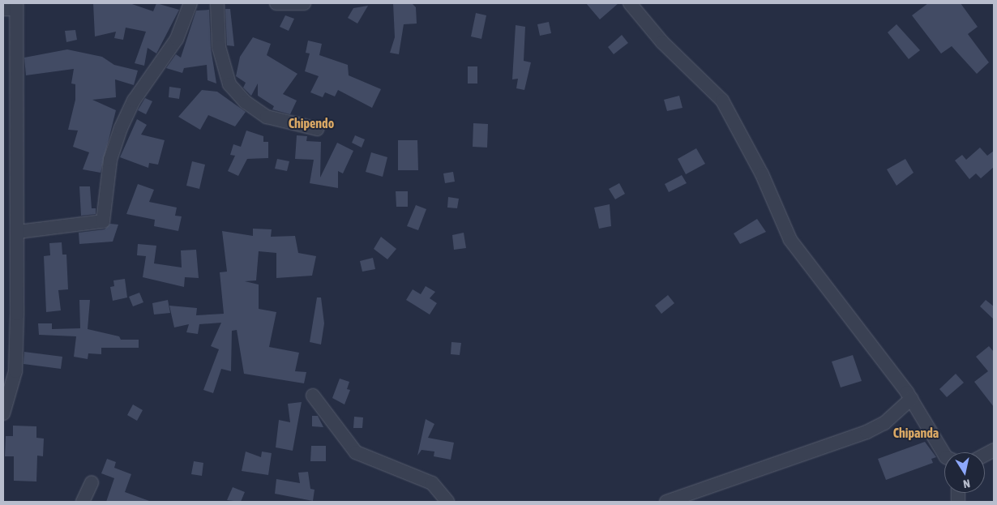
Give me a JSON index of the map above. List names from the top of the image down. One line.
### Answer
{"districts":["Chipendo","Chipanda"],"north":"bottom"}
